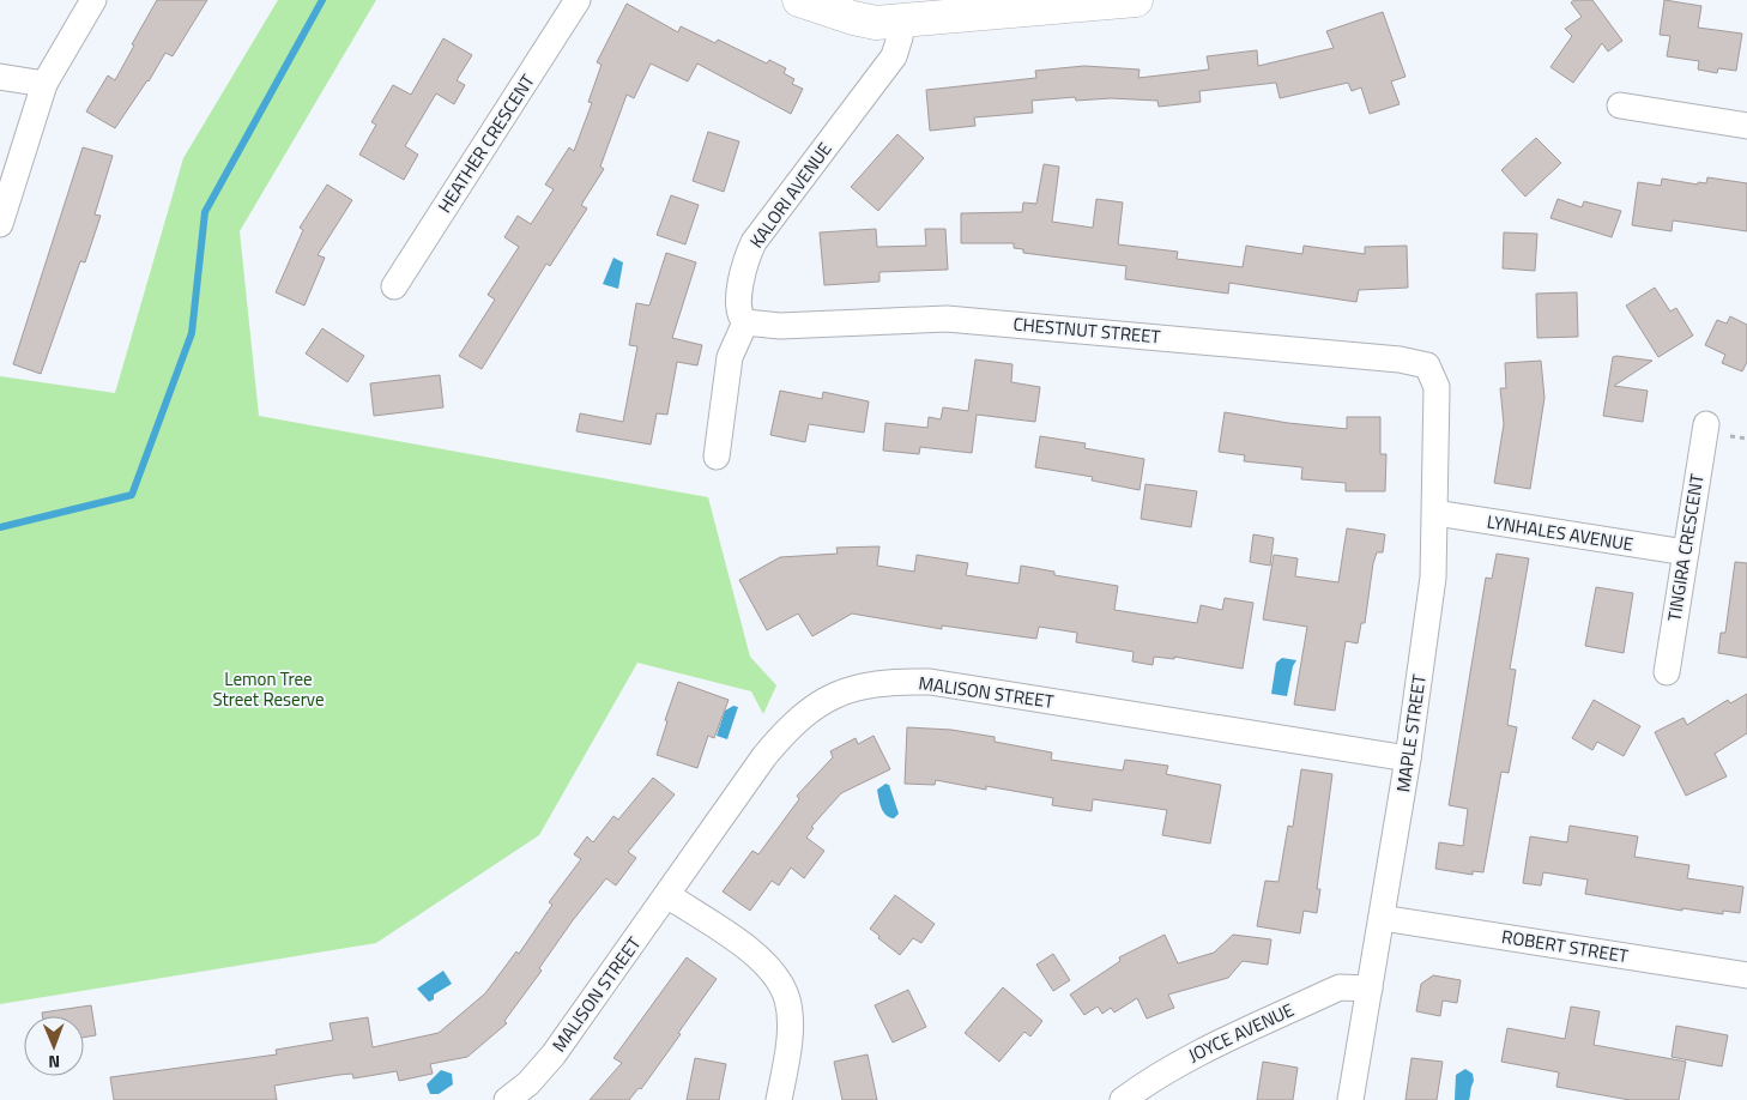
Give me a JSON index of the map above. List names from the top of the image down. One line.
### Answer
{"streets":{"street":["HEATHER CRESCENT","KALORI AVENUE","CHESTNUT STREET","LYNHALES AVENUE","TINGIRA CRESCENT","MALISON STREET","MAPLE STREET","ROBERT STREET","JOYCE AVENUE"]},"crossings":[["KALORI AVENUE","CHESTNUT STREET"],["CHESTNUT STREET","MAPLE STREET"],["LYNHALES AVENUE","TINGIRA CRESCENT"],["LYNHALES AVENUE","MAPLE STREET"],["MALISON STREET","MAPLE STREET"],["MAPLE STREET","ROBERT STREET"],["MAPLE STREET","JOYCE AVENUE"]],"parks":["Lemon Tree Street Reserve"],"north":"bottom"}
